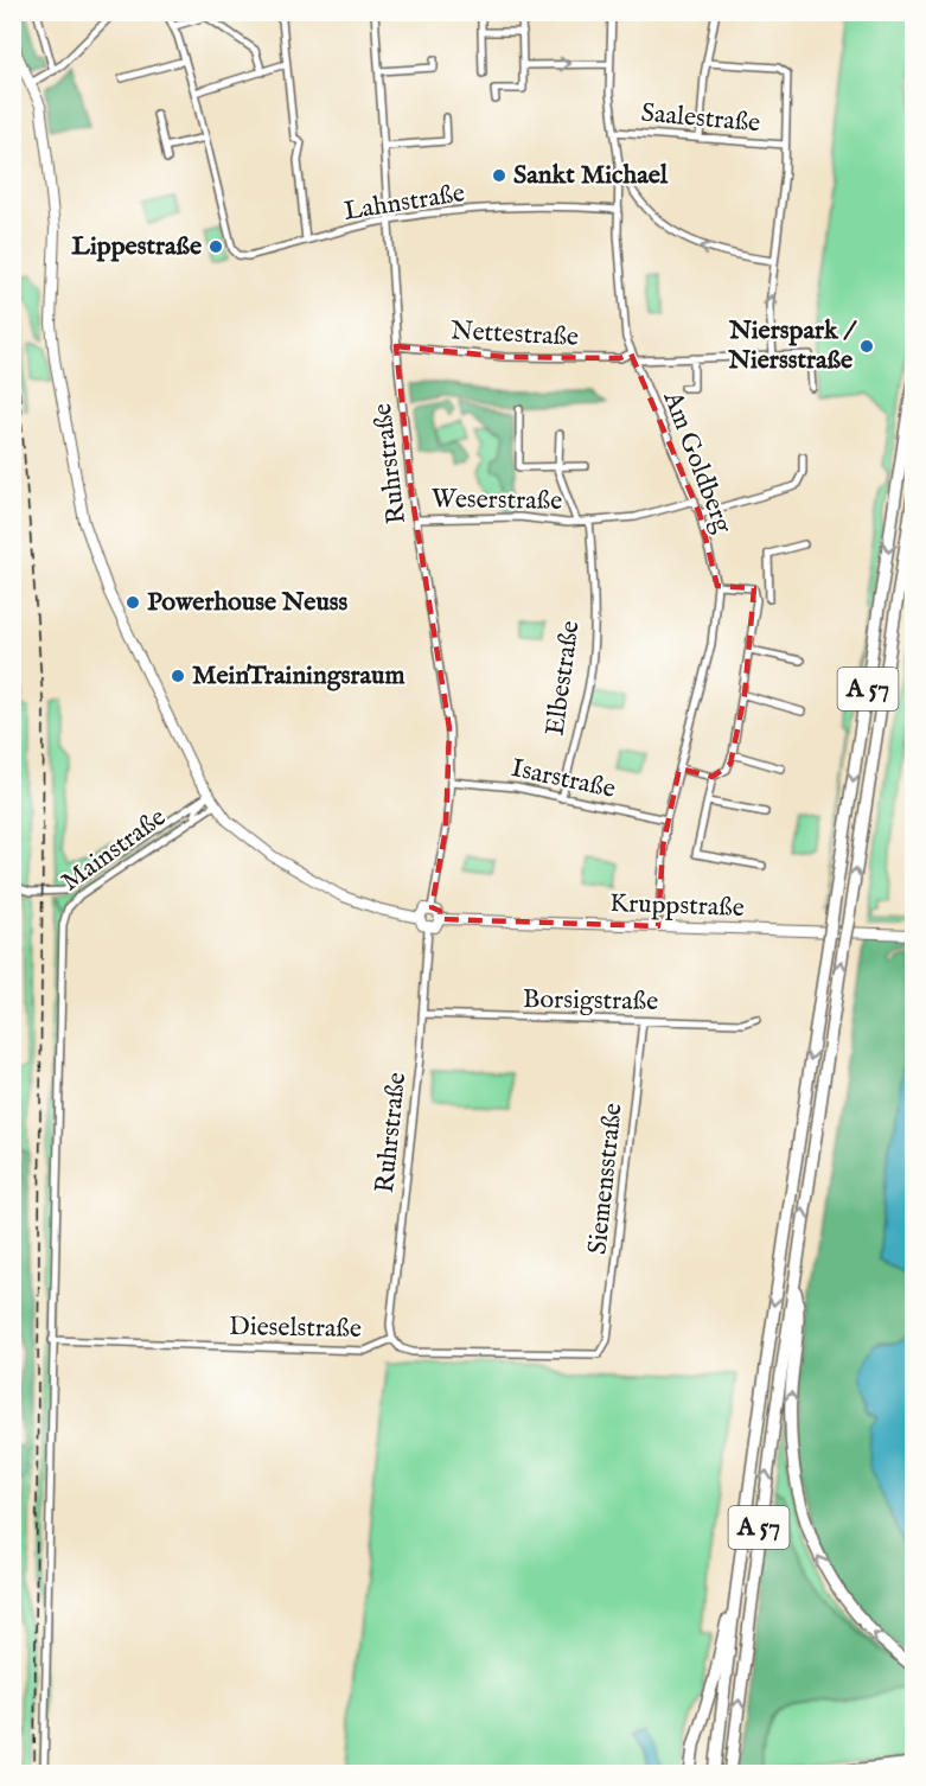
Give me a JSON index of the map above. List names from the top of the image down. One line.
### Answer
{"streets":{"highway":["A 57"],"street":["Saalestraße","Lahnstraße","Nettestraße","Am Goldberg","Ruhrstraße","Weserstraße","Elbestraße","Isarstraße","Mainstraße","Kruppstraße","Borsigstraße","Siemensstraße","Dieselstraße"]},"crossings":[["Saalestraße","Am Goldberg"],["Lahnstraße","Am Goldberg"],["Lahnstraße","Ruhrstraße"],["Nettestraße","Am Goldberg"],["Nettestraße","Ruhrstraße"],["Am Goldberg","Weserstraße"],["Am Goldberg","Isarstraße"],["Am Goldberg","Kruppstraße"],["Ruhrstraße","Weserstraße"],["Ruhrstraße","Isarstraße"],["Ruhrstraße","Kruppstraße"],["Ruhrstraße","Borsigstraße"],["Ruhrstraße","Dieselstraße"],["Weserstraße","Elbestraße"],["Elbestraße","Isarstraße"],["Mainstraße","Dieselstraße"],["Borsigstraße","Siemensstraße"],["Siemensstraße","Dieselstraße"]],"places":["Sankt Michael","Lippestraße","Nierspark / Niersstraße","Powerhouse Neuss","MeinTrainingsraum"]}
